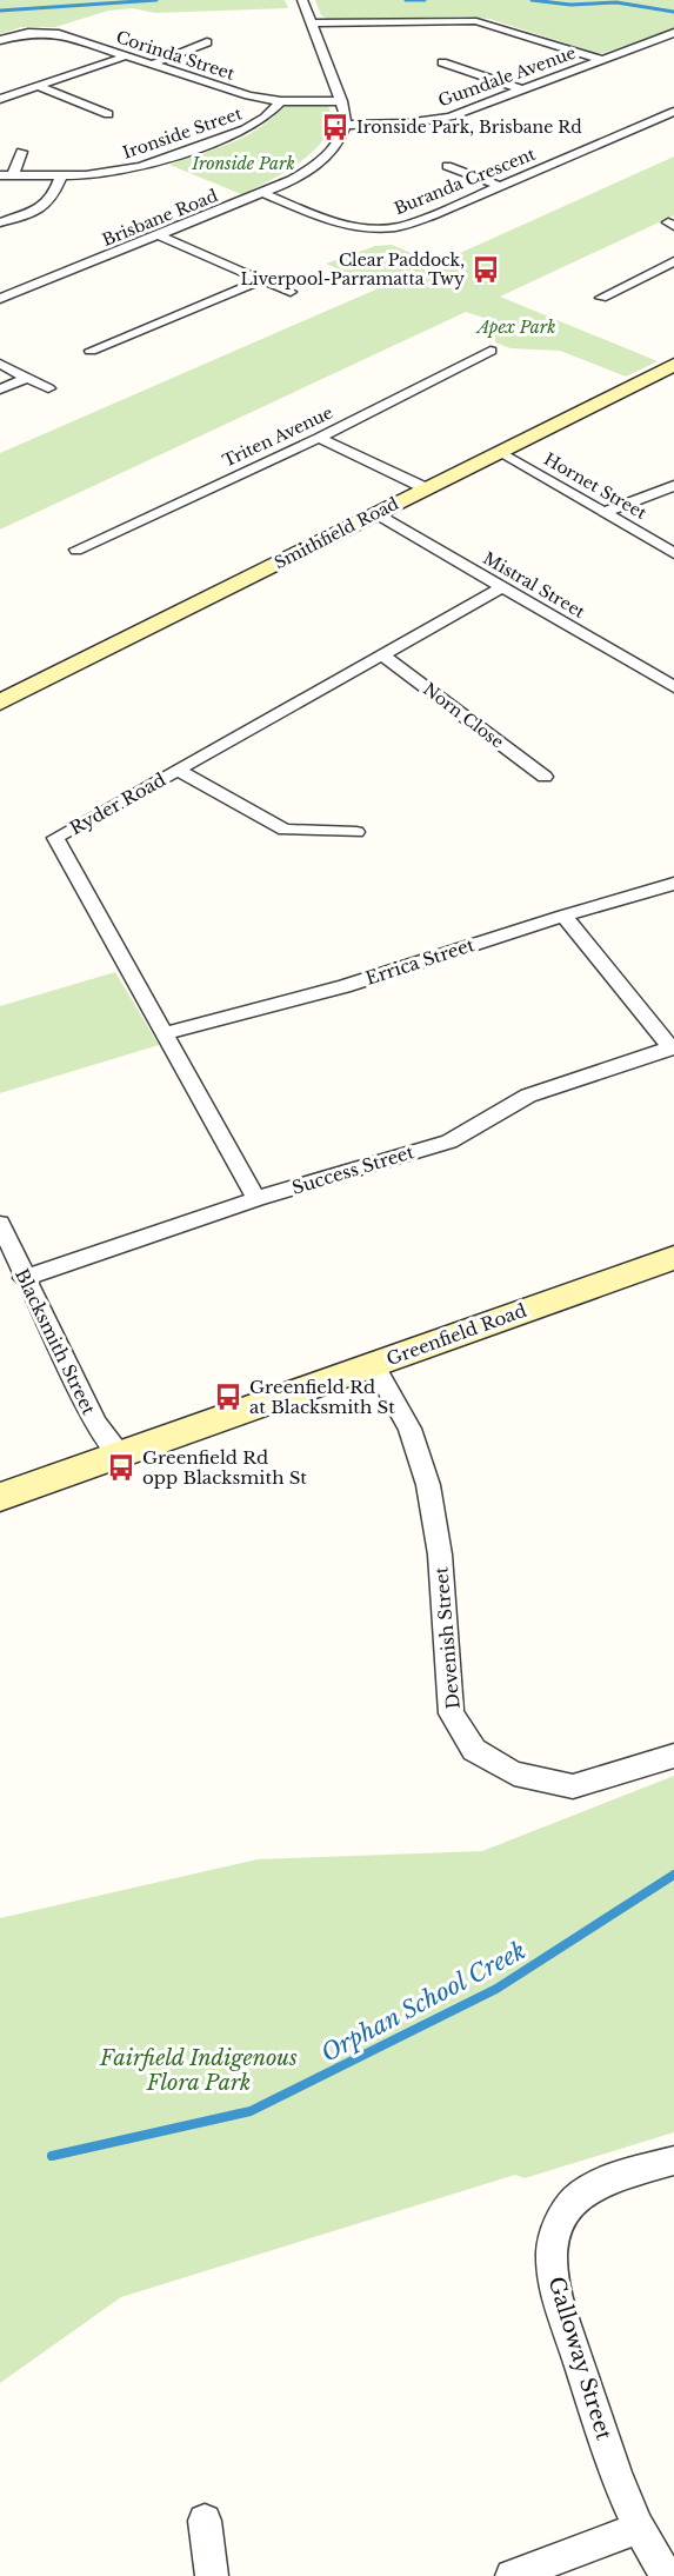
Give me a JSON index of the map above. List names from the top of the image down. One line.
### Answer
{"streets":{"main road":["Smithfield Road","Greenfield Road"],"street":["Corinda Street","Gumdale Avenue","Ironside Street","Buranda Crescent","Brisbane Road","Triten Avenue","Hornet Street","Mistral Street","Norn Close","Ryder Road","Errica Street","Success Street","Blacksmith Street","Devenish Street","Galloway Street"]},"crossings":[["Corinda Street","Ironside Street"],["Gumdale Avenue","Brisbane Road"],["Buranda Crescent","Brisbane Road"],["Hornet Street","Smithfield Road"],["Smithfield Road","Mistral Street"],["Mistral Street","Ryder Road"],["Norn Close","Ryder Road"],["Ryder Road","Errica Street"],["Ryder Road","Success Street"],["Success Street","Blacksmith Street"],["Greenfield Road","Blacksmith Street"],["Greenfield Road","Devenish Street"]],"water":["Orphan School Creek"],"parks":["Ironside Park","Apex Park","Fairfield Indigenous Flora Park"],"places":{"bus stop":["Ironside Park, Brisbane Rd","Clear Paddock, Liverpool-Parramatta Twy","Greenfield Rd at Blacksmith St","Greenfield Rd opp Blacksmith St"]}}
